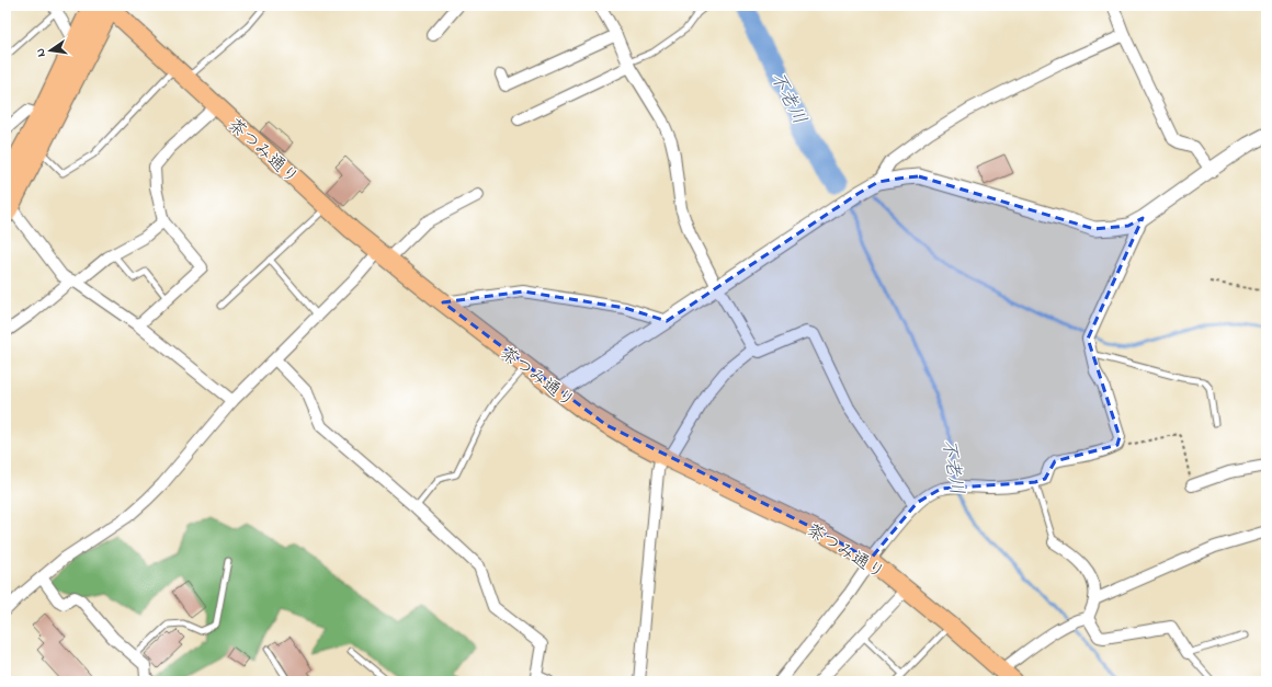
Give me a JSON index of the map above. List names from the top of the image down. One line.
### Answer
{"streets":{"main road":["茶つみ通り"]},"water":["不老川"],"north":"left"}
